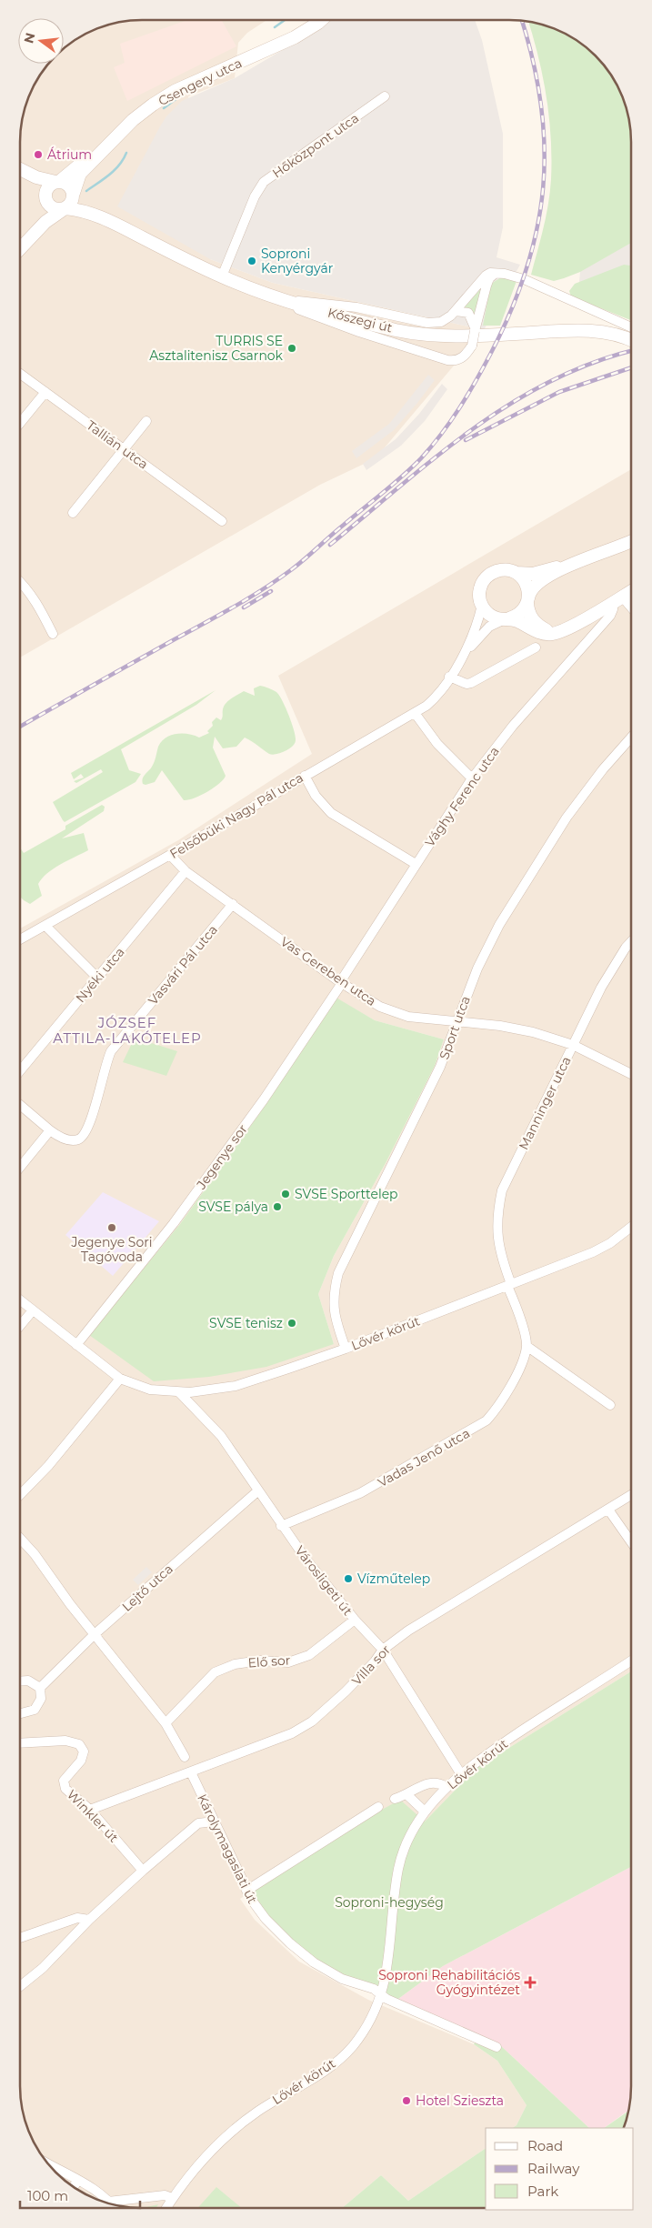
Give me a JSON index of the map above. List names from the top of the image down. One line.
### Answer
{"streets":{"main road":["Csengery utca","Kőszegi út"],"street":["Hőközpont utca","Tallián utca","Vághy Ferenc utca","Felsőbüki Nagy Pál utca","Vasvári Pál utca","Vas Gereben utca","Nyéki utca","Sport utca","Manninger utca","Jegenye sor","Lővér körút","Vadas Jenő utca","Városligeti út","Lejtő utca","Elő sor","Villa sor","Winkler út","Károlymagaslati út"]},"crossings":[["Csengery utca","Kőszegi út"],["Hőközpont utca","Kőszegi út"],["Vághy Ferenc utca","Vas Gereben utca"],["Vághy Ferenc utca","Jegenye sor"],["Felsőbüki Nagy Pál utca","Vas Gereben utca"],["Vasvári Pál utca","Vas Gereben utca"],["Vas Gereben utca","Nyéki utca"],["Vas Gereben utca","Sport utca"],["Vas Gereben utca","Manninger utca"],["Vas Gereben utca","Jegenye sor"],["Sport utca","Lővér körút"],["Manninger utca","Lővér körút"],["Jegenye sor","Lővér körút"],["Lővér körút","Városligeti út"],["Lővér körút","Károlymagaslati út"],["Vadas Jenő utca","Városligeti út"],["Városligeti út","Lejtő utca"],["Városligeti út","Elő sor"],["Városligeti út","Villa sor"],["Villa sor","Winkler út"],["Villa sor","Károlymagaslati út"]],"districts":["JÓZSEF ATTILA-LAKÓTELEP"],"parks":["Soproni-hegység"],"places":{"other":["Átrium","Soproni Kenyérgyár","TURRIS SE Asztalitenisz Csarnok","SVSE Sporttelep","SVSE pálya","Jegenye Sori Tagóvoda","SVSE tenisz","Vízműtelep","Hotel Szieszta"],"health":["Soproni Rehabilitációs Gyógyintézet"]},"legend":["Road","Railway","Park"],"scale_bar":"100 m","north":"left"}
